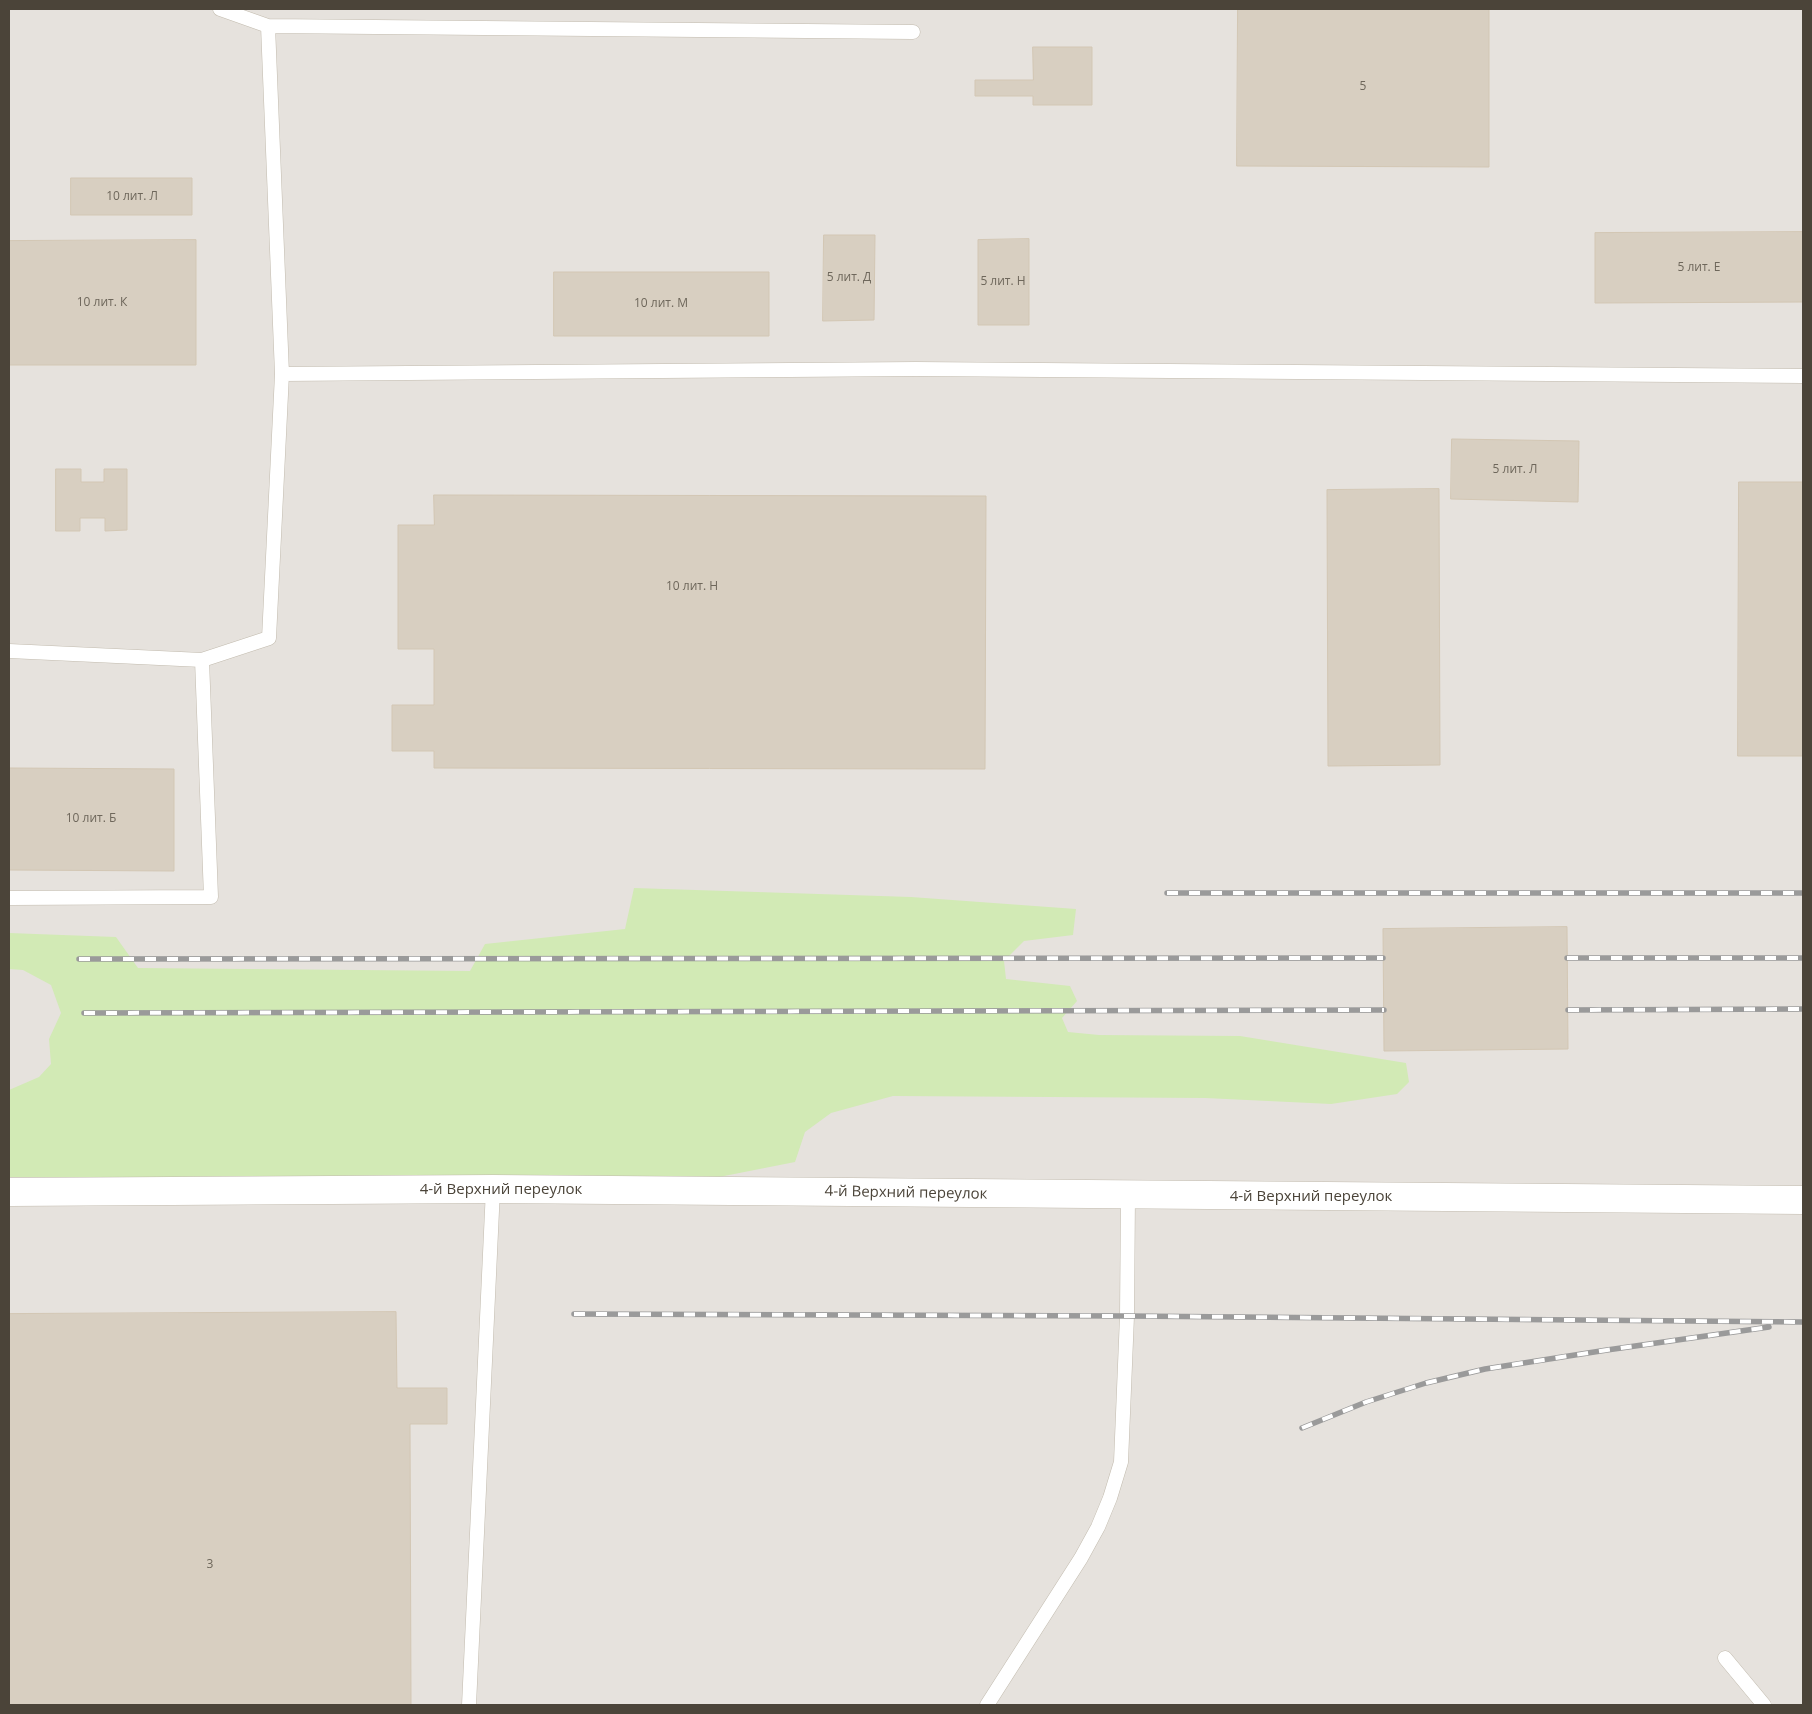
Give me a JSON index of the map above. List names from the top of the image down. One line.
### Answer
{"streets":{"street":["4-й Верхний переулок"]},"house_numbers":["5","10 лит. Л","5 лит. Е","5 лит. Д","5 лит. Н","10 лит. К","10 лит. М","5 лит. Л","10 лит. Н","10 лит. Б","3"]}
